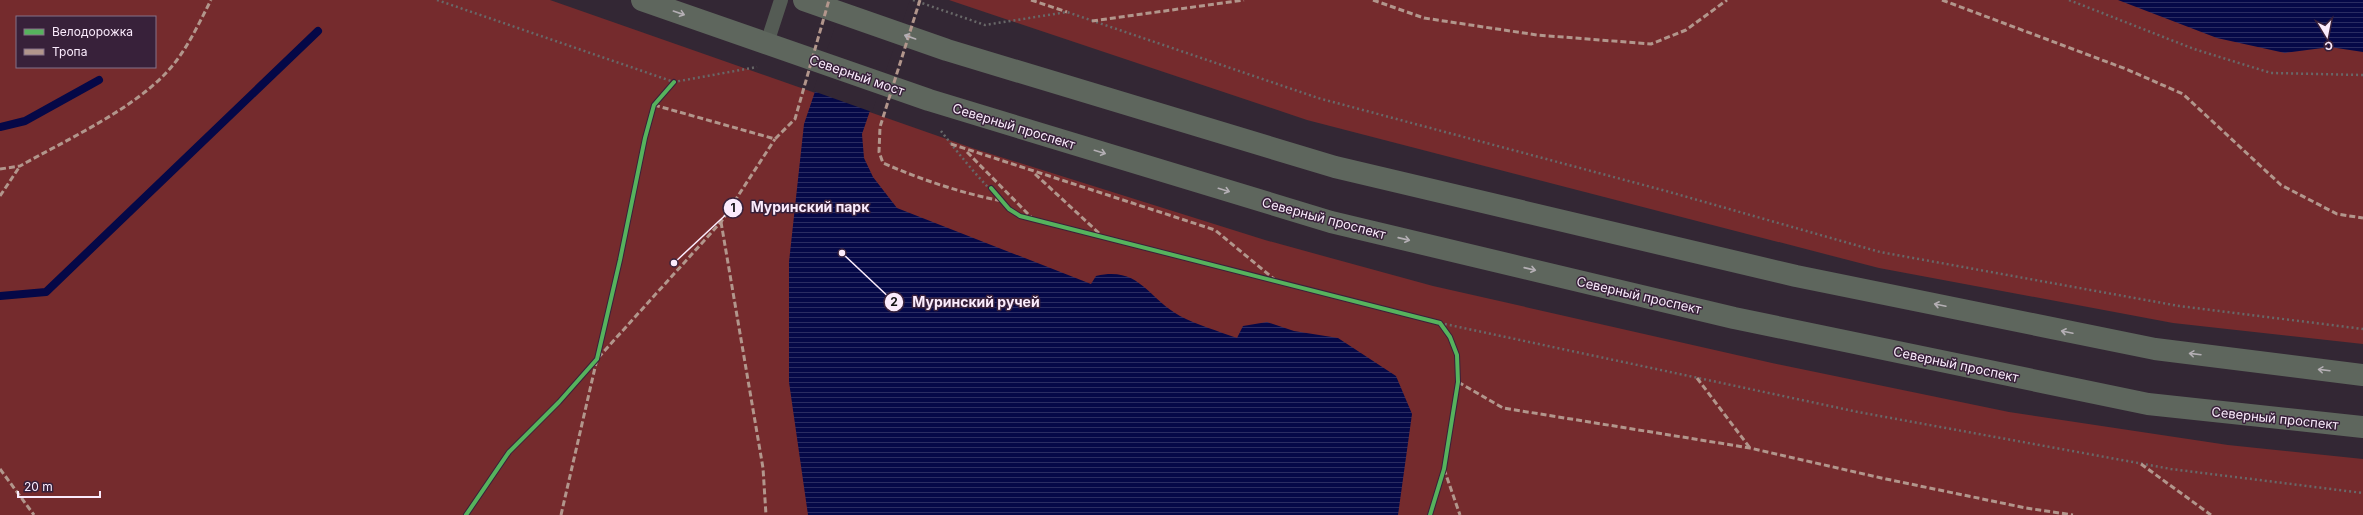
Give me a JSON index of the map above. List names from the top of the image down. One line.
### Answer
{"streets":{"main road":["Северный мост","Северный проспект"]},"crossings":[["Северный мост","Северный проспект"]],"places":["Муринский ручей","Муринский парк"],"legend":["Велодорожка","Тропа"],"scale_bar":"20 m","north":"bottom"}
